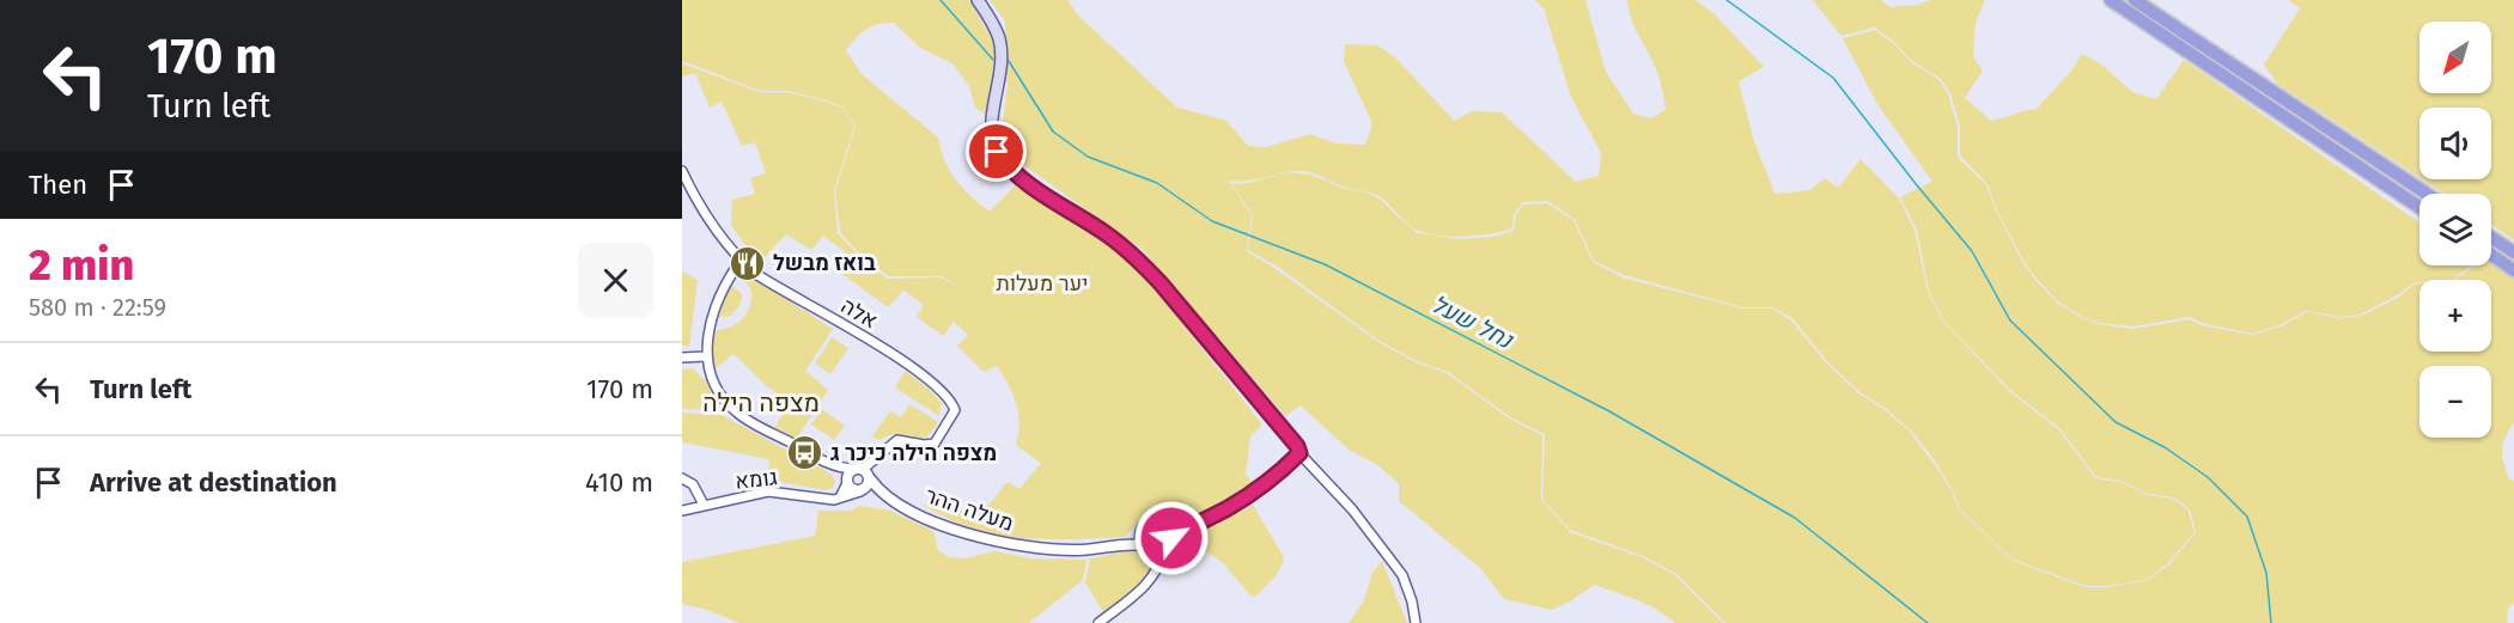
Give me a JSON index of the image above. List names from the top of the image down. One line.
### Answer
{"streets":{"street":["אלה","גומא","מעלה ההר"]},"crossings":[["אלה","מעלה ההר"]],"districts":["מצפה הילה"],"water":["נחל שעל"],"parks":["יער מעלות"],"places":{"restaurant":["בואז מבשל"],"bus stop":["מצפה הילה כיכר ג"]},"north":"bottom left","page":{"turn":["170 m","Turn left"],"map_buttons":["+","−"],"then":"Then","heading":["2 min","580 m · 22:59"],"list":[{"name":"Turn left","value":"170 m"},{"name":"Arrive at destination","value":"410 m"}]}}
